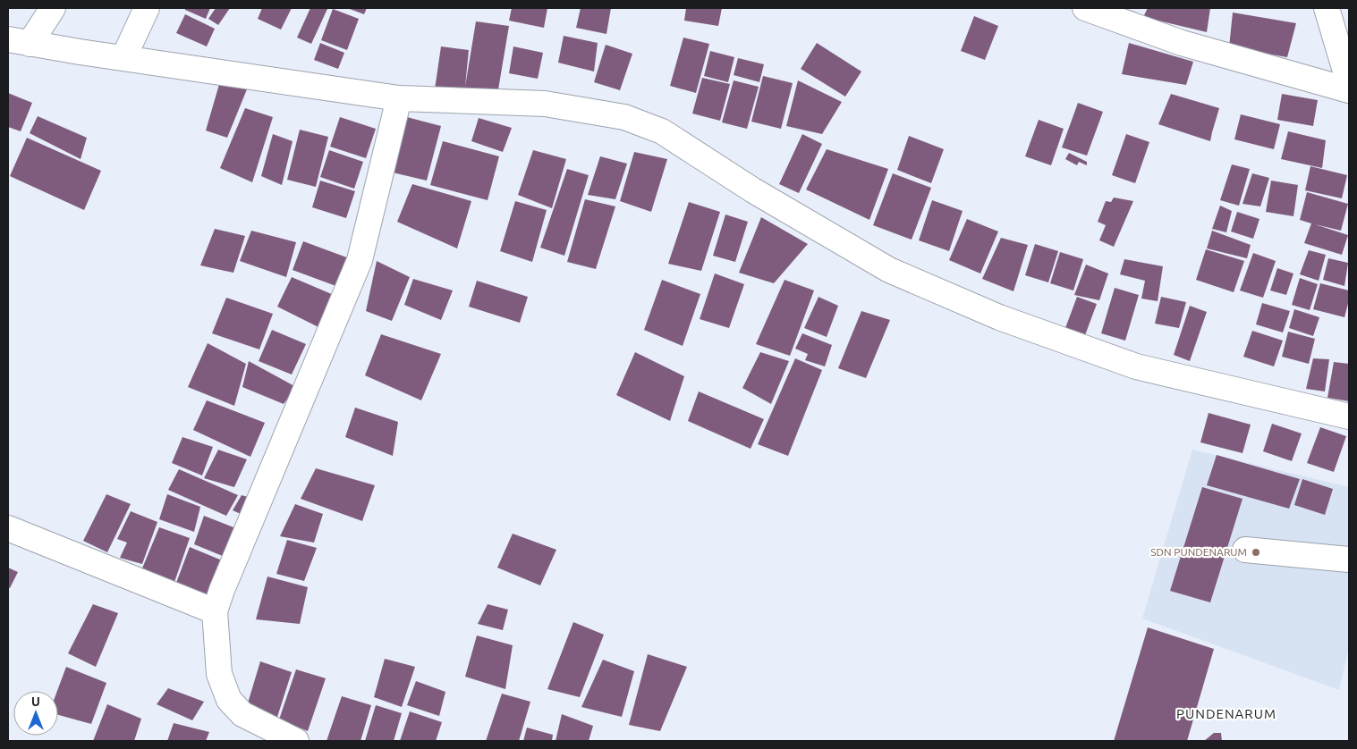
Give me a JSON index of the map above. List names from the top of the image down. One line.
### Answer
{"districts":["PUNDENARUM"],"places":["SDN PUNDENARUM"],"north":"top"}
